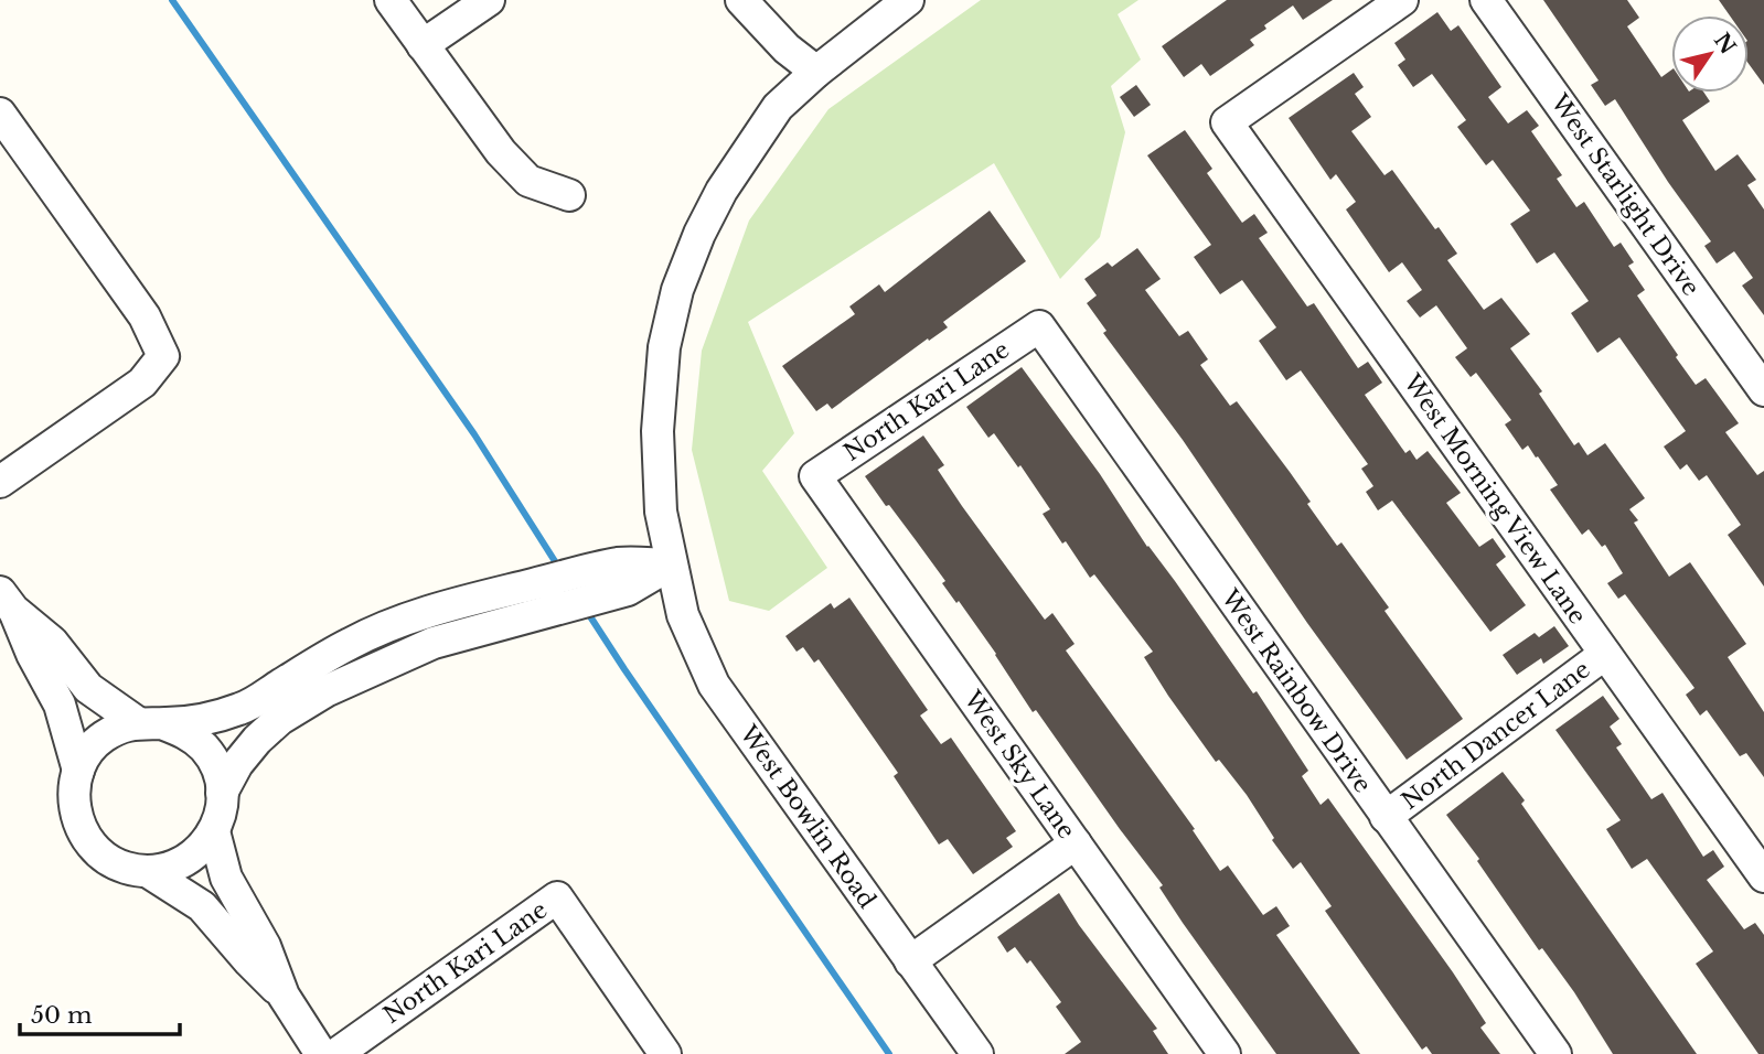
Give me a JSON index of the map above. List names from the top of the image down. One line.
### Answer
{"streets":{"street":["West Starlight Drive","North Kari Lane","West Morning View Lane","West Rainbow Drive","North Dancer Lane","West Sky Lane","West Bowlin Road"]},"crossings":[["North Kari Lane","West Rainbow Drive"],["North Kari Lane","West Sky Lane"],["West Morning View Lane","North Dancer Lane"],["West Rainbow Drive","North Dancer Lane"]],"scale_bar":"50 m","north":"top right"}
